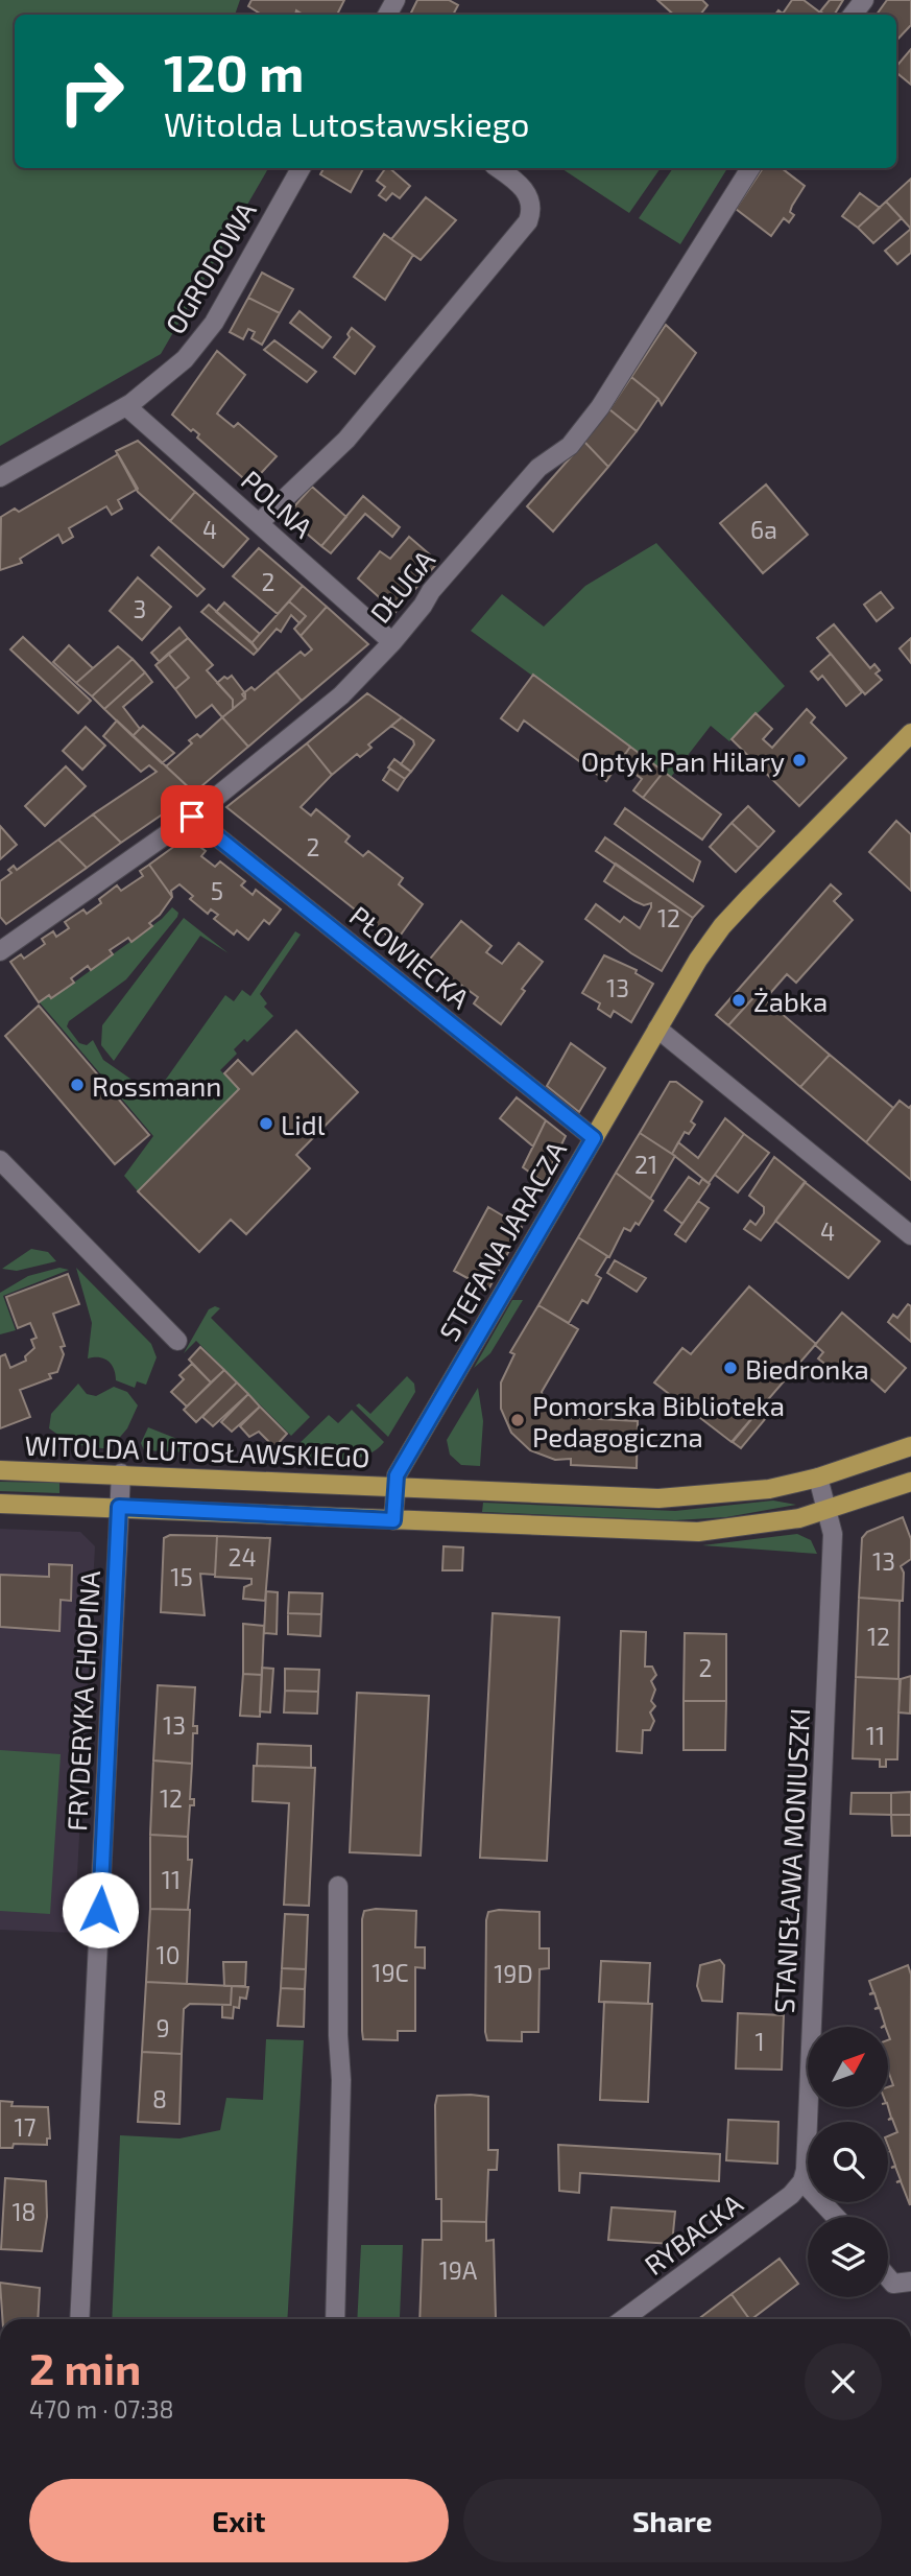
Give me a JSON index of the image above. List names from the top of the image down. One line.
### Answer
{"streets":{"main road":["STEFANA JARACZA","WITOLDA LUTOSŁAWSKIEGO"],"street":["OGRODOWA","POLNA","DŁUGA","PŁOWIECKA","FRYDERYKA CHOPINA","STANISŁAWA MONIUSZKI","RYBACKA"]},"crossings":[["OGRODOWA","POLNA"],["POLNA","DŁUGA"],["DŁUGA","PŁOWIECKA"],["PŁOWIECKA","STEFANA JARACZA"],["STEFANA JARACZA","WITOLDA LUTOSŁAWSKIEGO"],["WITOLDA LUTOSŁAWSKIEGO","FRYDERYKA CHOPINA"],["WITOLDA LUTOSŁAWSKIEGO","STANISŁAWA MONIUSZKI"],["STANISŁAWA MONIUSZKI","RYBACKA"]],"places":["Optyk Pan Hilary","Żabka","Rossmann","Lidl","Biedronka","Pomorska Biblioteka Pedagogiczna"],"house_numbers":["4","6a","2","3","2","5","12","13","21","4","24","13","15","12","2","13","11","12","11","10","19C","19D","9","1","8","17","18","19A"],"north":"top right","page":{"turn":["120 m","Witolda Lutosławskiego"],"heading":["2 min","470 m · 07:38"],"buttons":["Exit","Share"]}}
